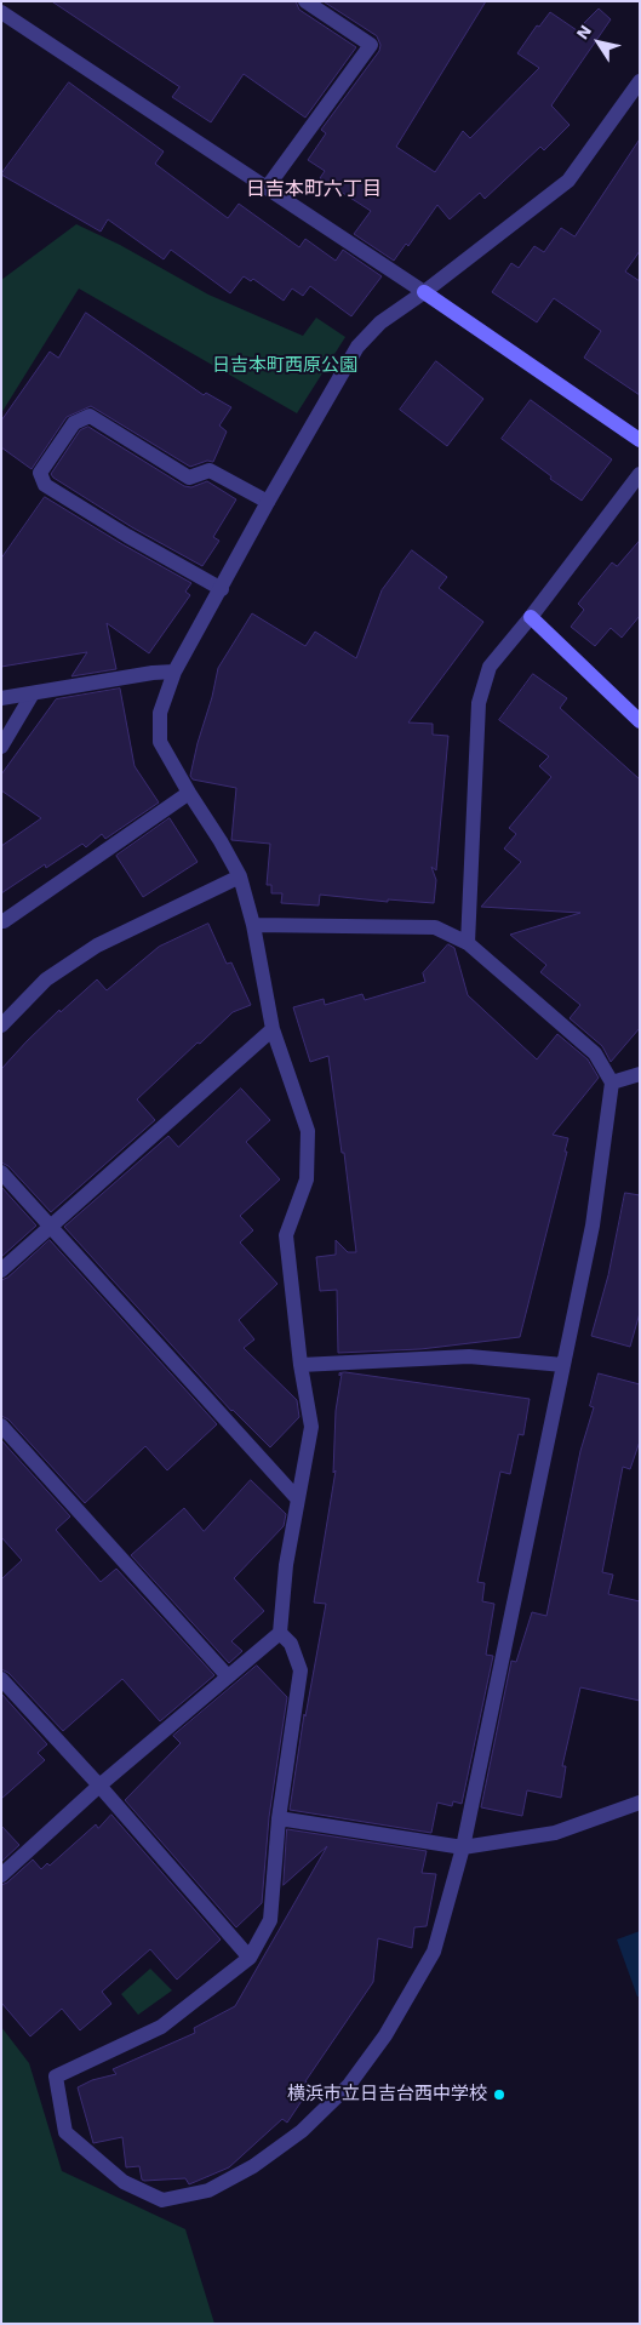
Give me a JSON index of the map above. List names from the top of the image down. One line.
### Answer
{"districts":["日吉本町六丁目"],"parks":["日吉本町西原公園"],"places":["横浜市立日吉台西中学校"],"north":"top left"}
